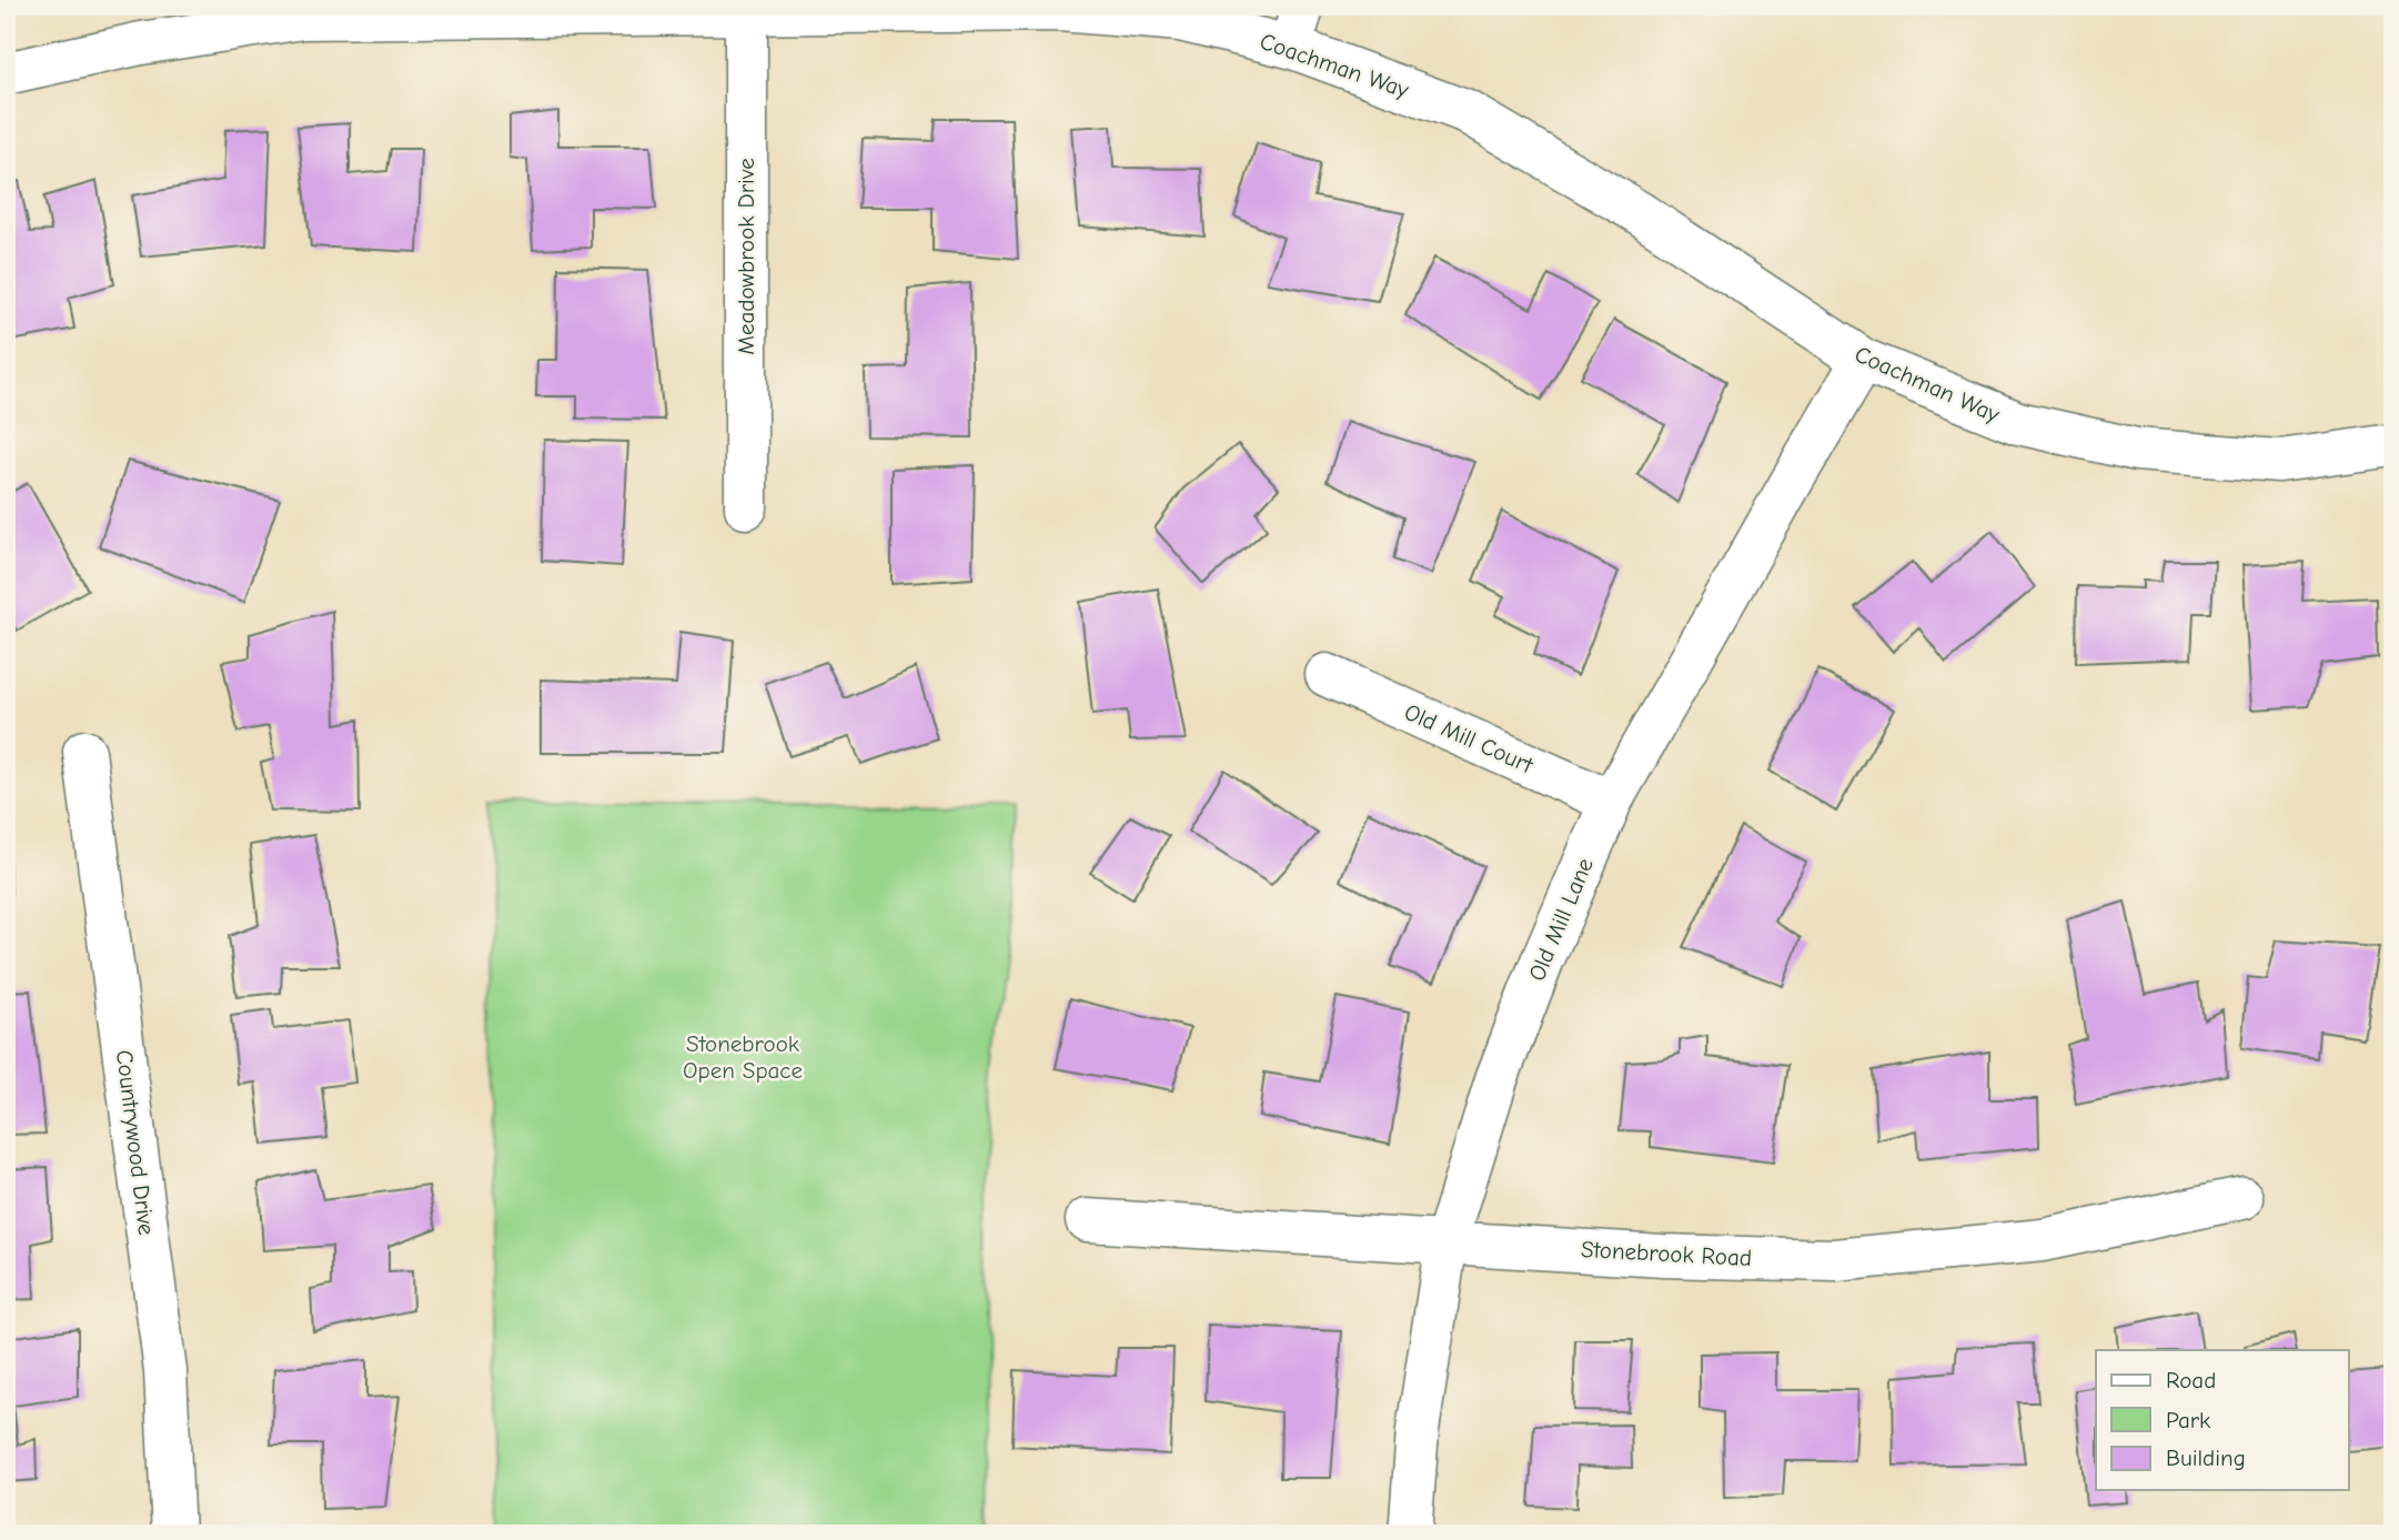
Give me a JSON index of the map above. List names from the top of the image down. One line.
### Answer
{"streets":{"street":["Coachman Way","Meadowbrook Drive","Old Mill Court","Old Mill Lane","Countrywood Drive","Stonebrook Road"]},"crossings":[["Coachman Way","Meadowbrook Drive"],["Coachman Way","Old Mill Lane"],["Old Mill Court","Old Mill Lane"],["Old Mill Lane","Stonebrook Road"]],"parks":["Stonebrook Open Space"],"legend":["Road","Park","Building"]}
